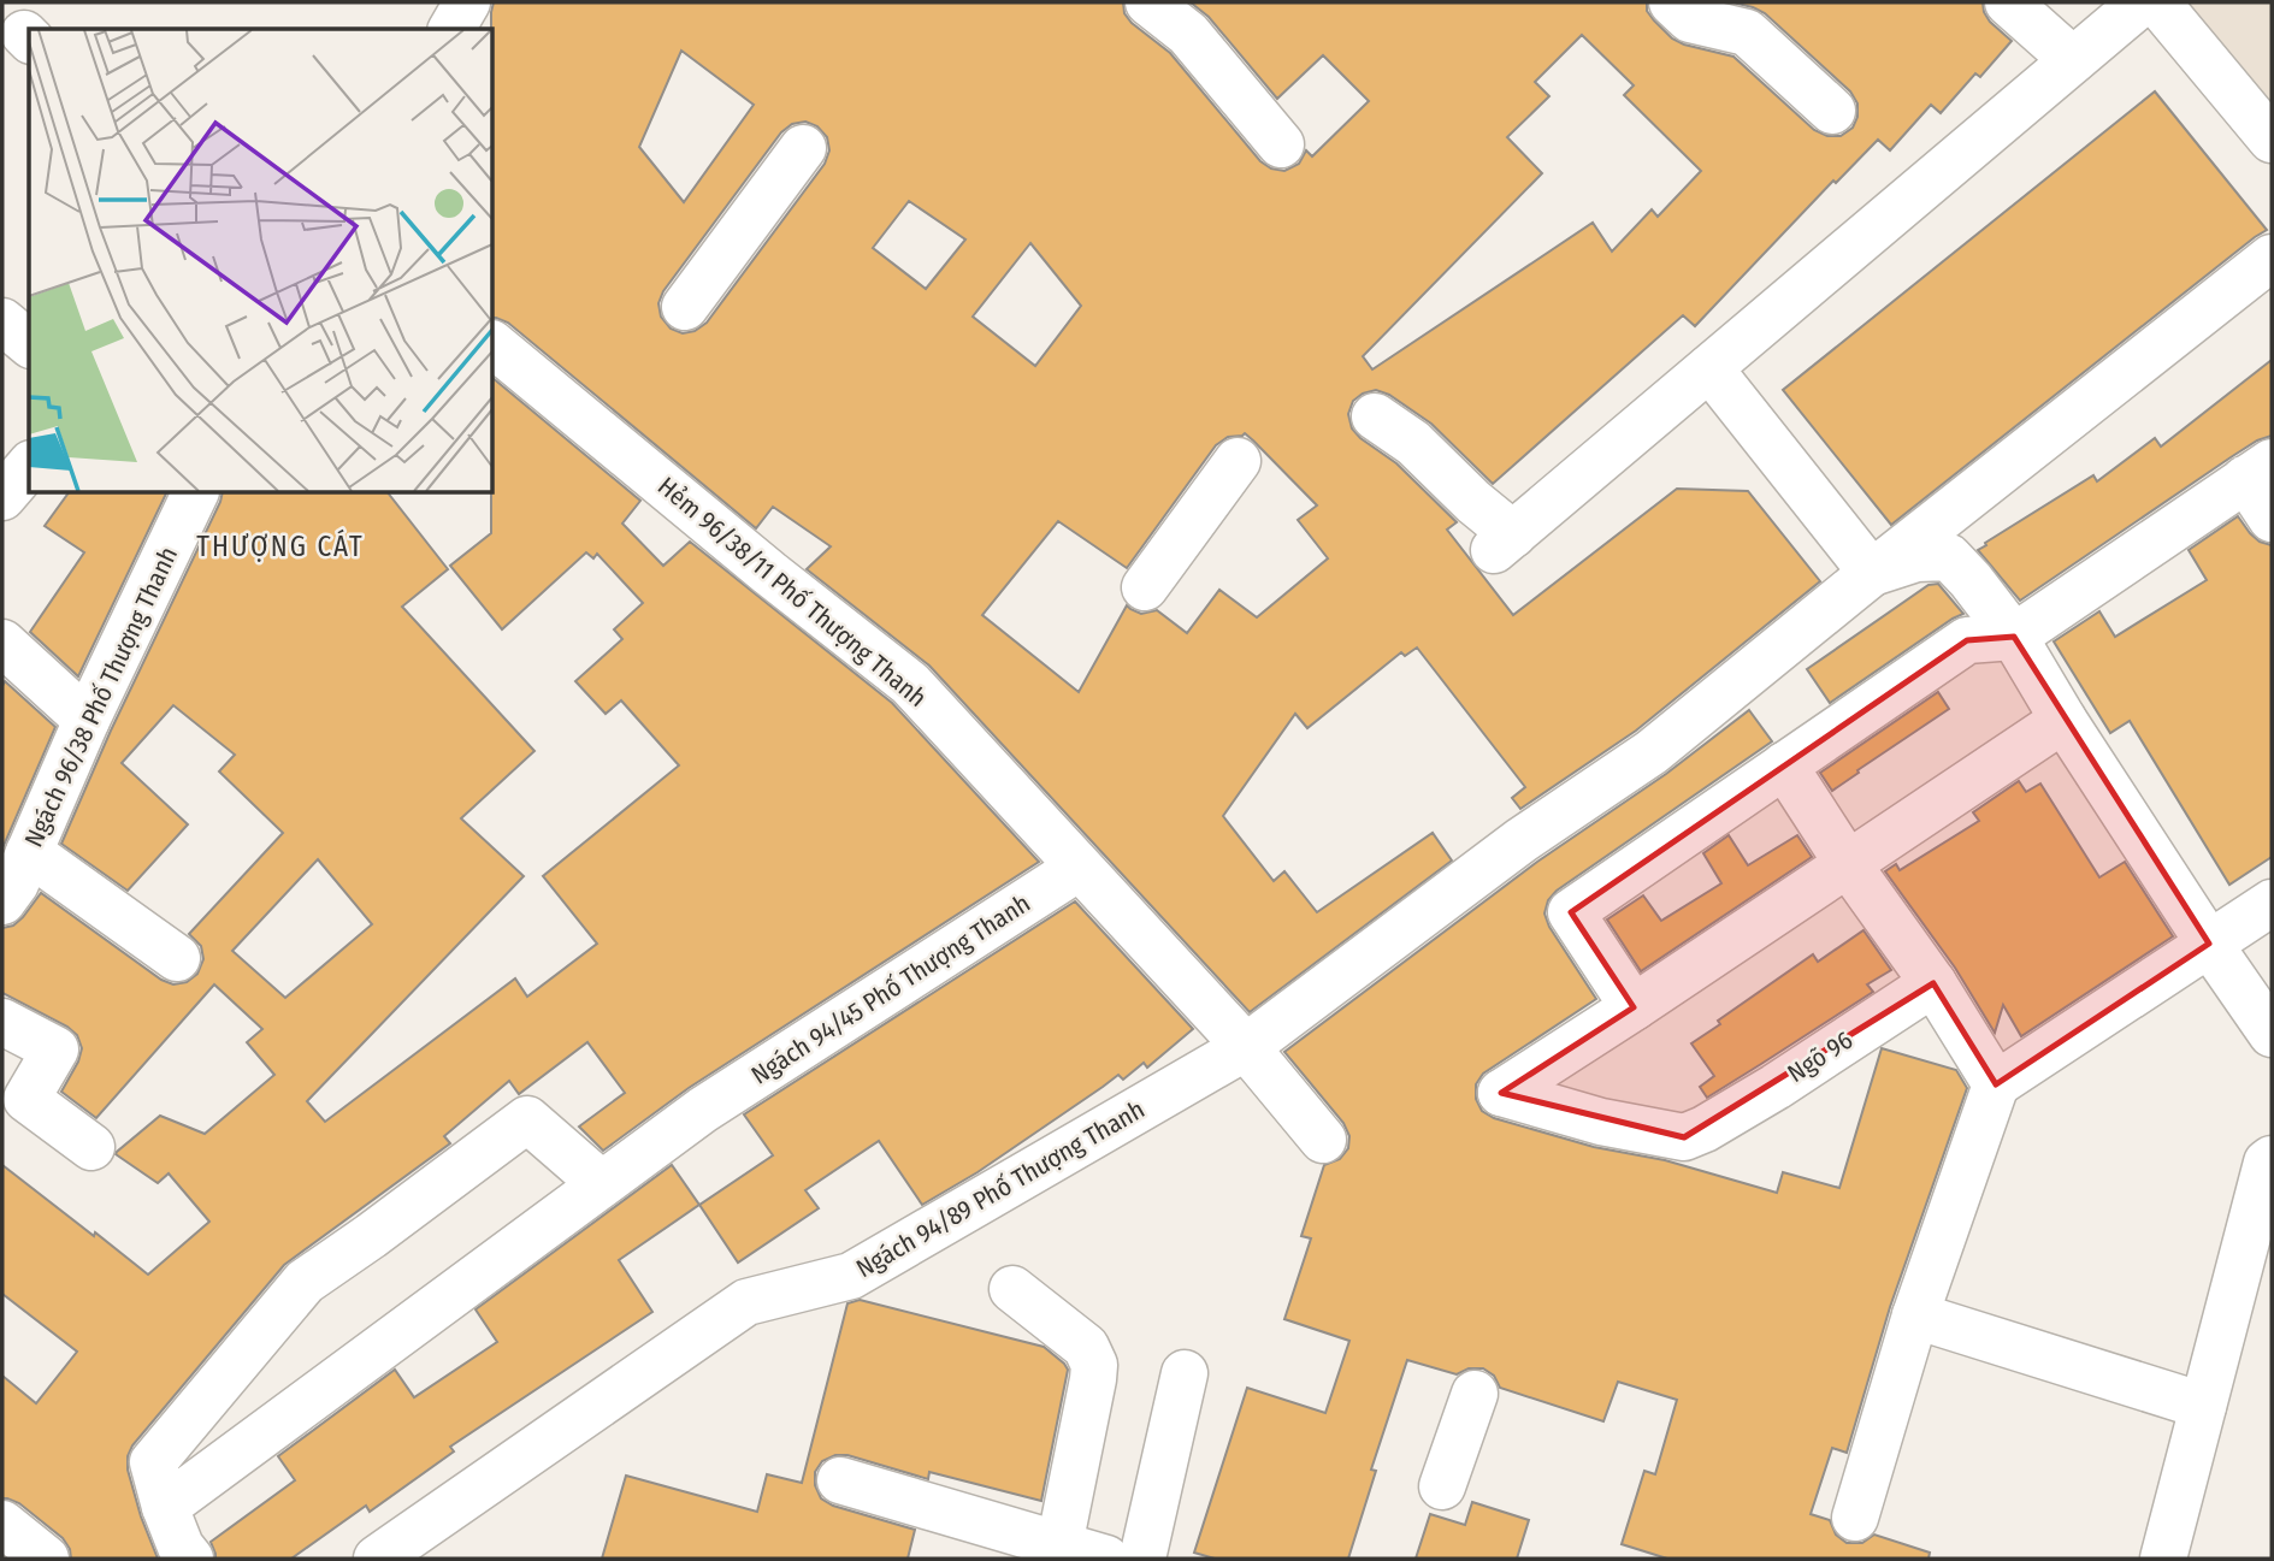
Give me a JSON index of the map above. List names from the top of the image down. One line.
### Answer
{"streets":{"street":["Hẻm 96/38/11 Phố Thượng Thanh","Ngách 96/38 Phố Thượng Thanh","Ngách 94/45 Phố Thượng Thanh","Ngõ 96","Ngách 94/89 Phố Thượng Thanh"]},"crossings":[["Hẻm 96/38/11 Phố Thượng Thanh","Ngách 94/45 Phố Thượng Thanh"],["Hẻm 96/38/11 Phố Thượng Thanh","Ngách 94/89 Phố Thượng Thanh"]],"districts":["THƯỢNG CÁT"]}
